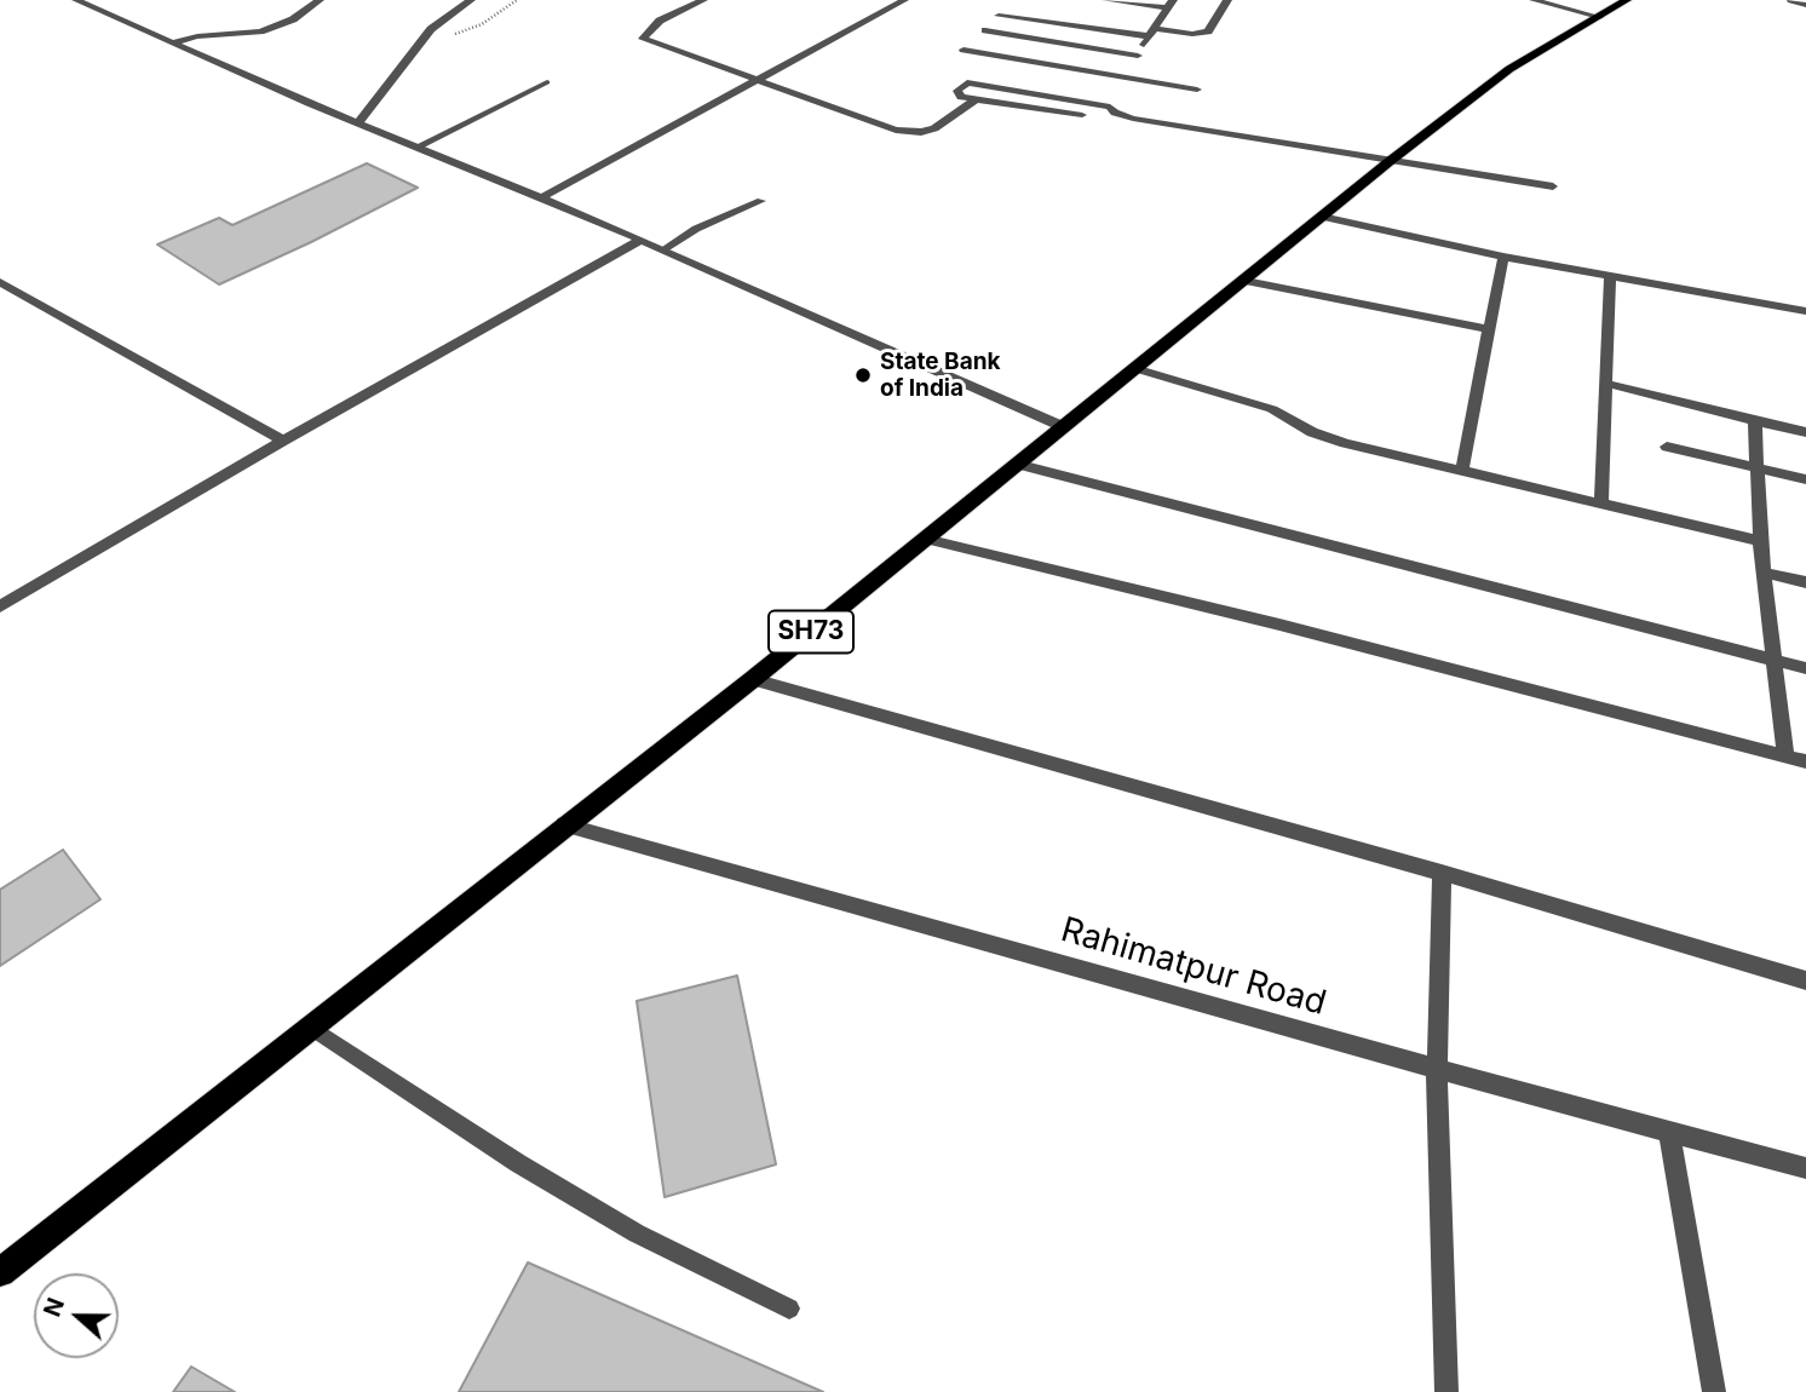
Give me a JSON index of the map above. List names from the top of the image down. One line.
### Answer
{"streets":{"main road":["SH73"],"street":["Rahimatpur Road"]},"crossings":[["SH73","Rahimatpur Road"]],"places":["State Bank of India"],"north":"left"}
